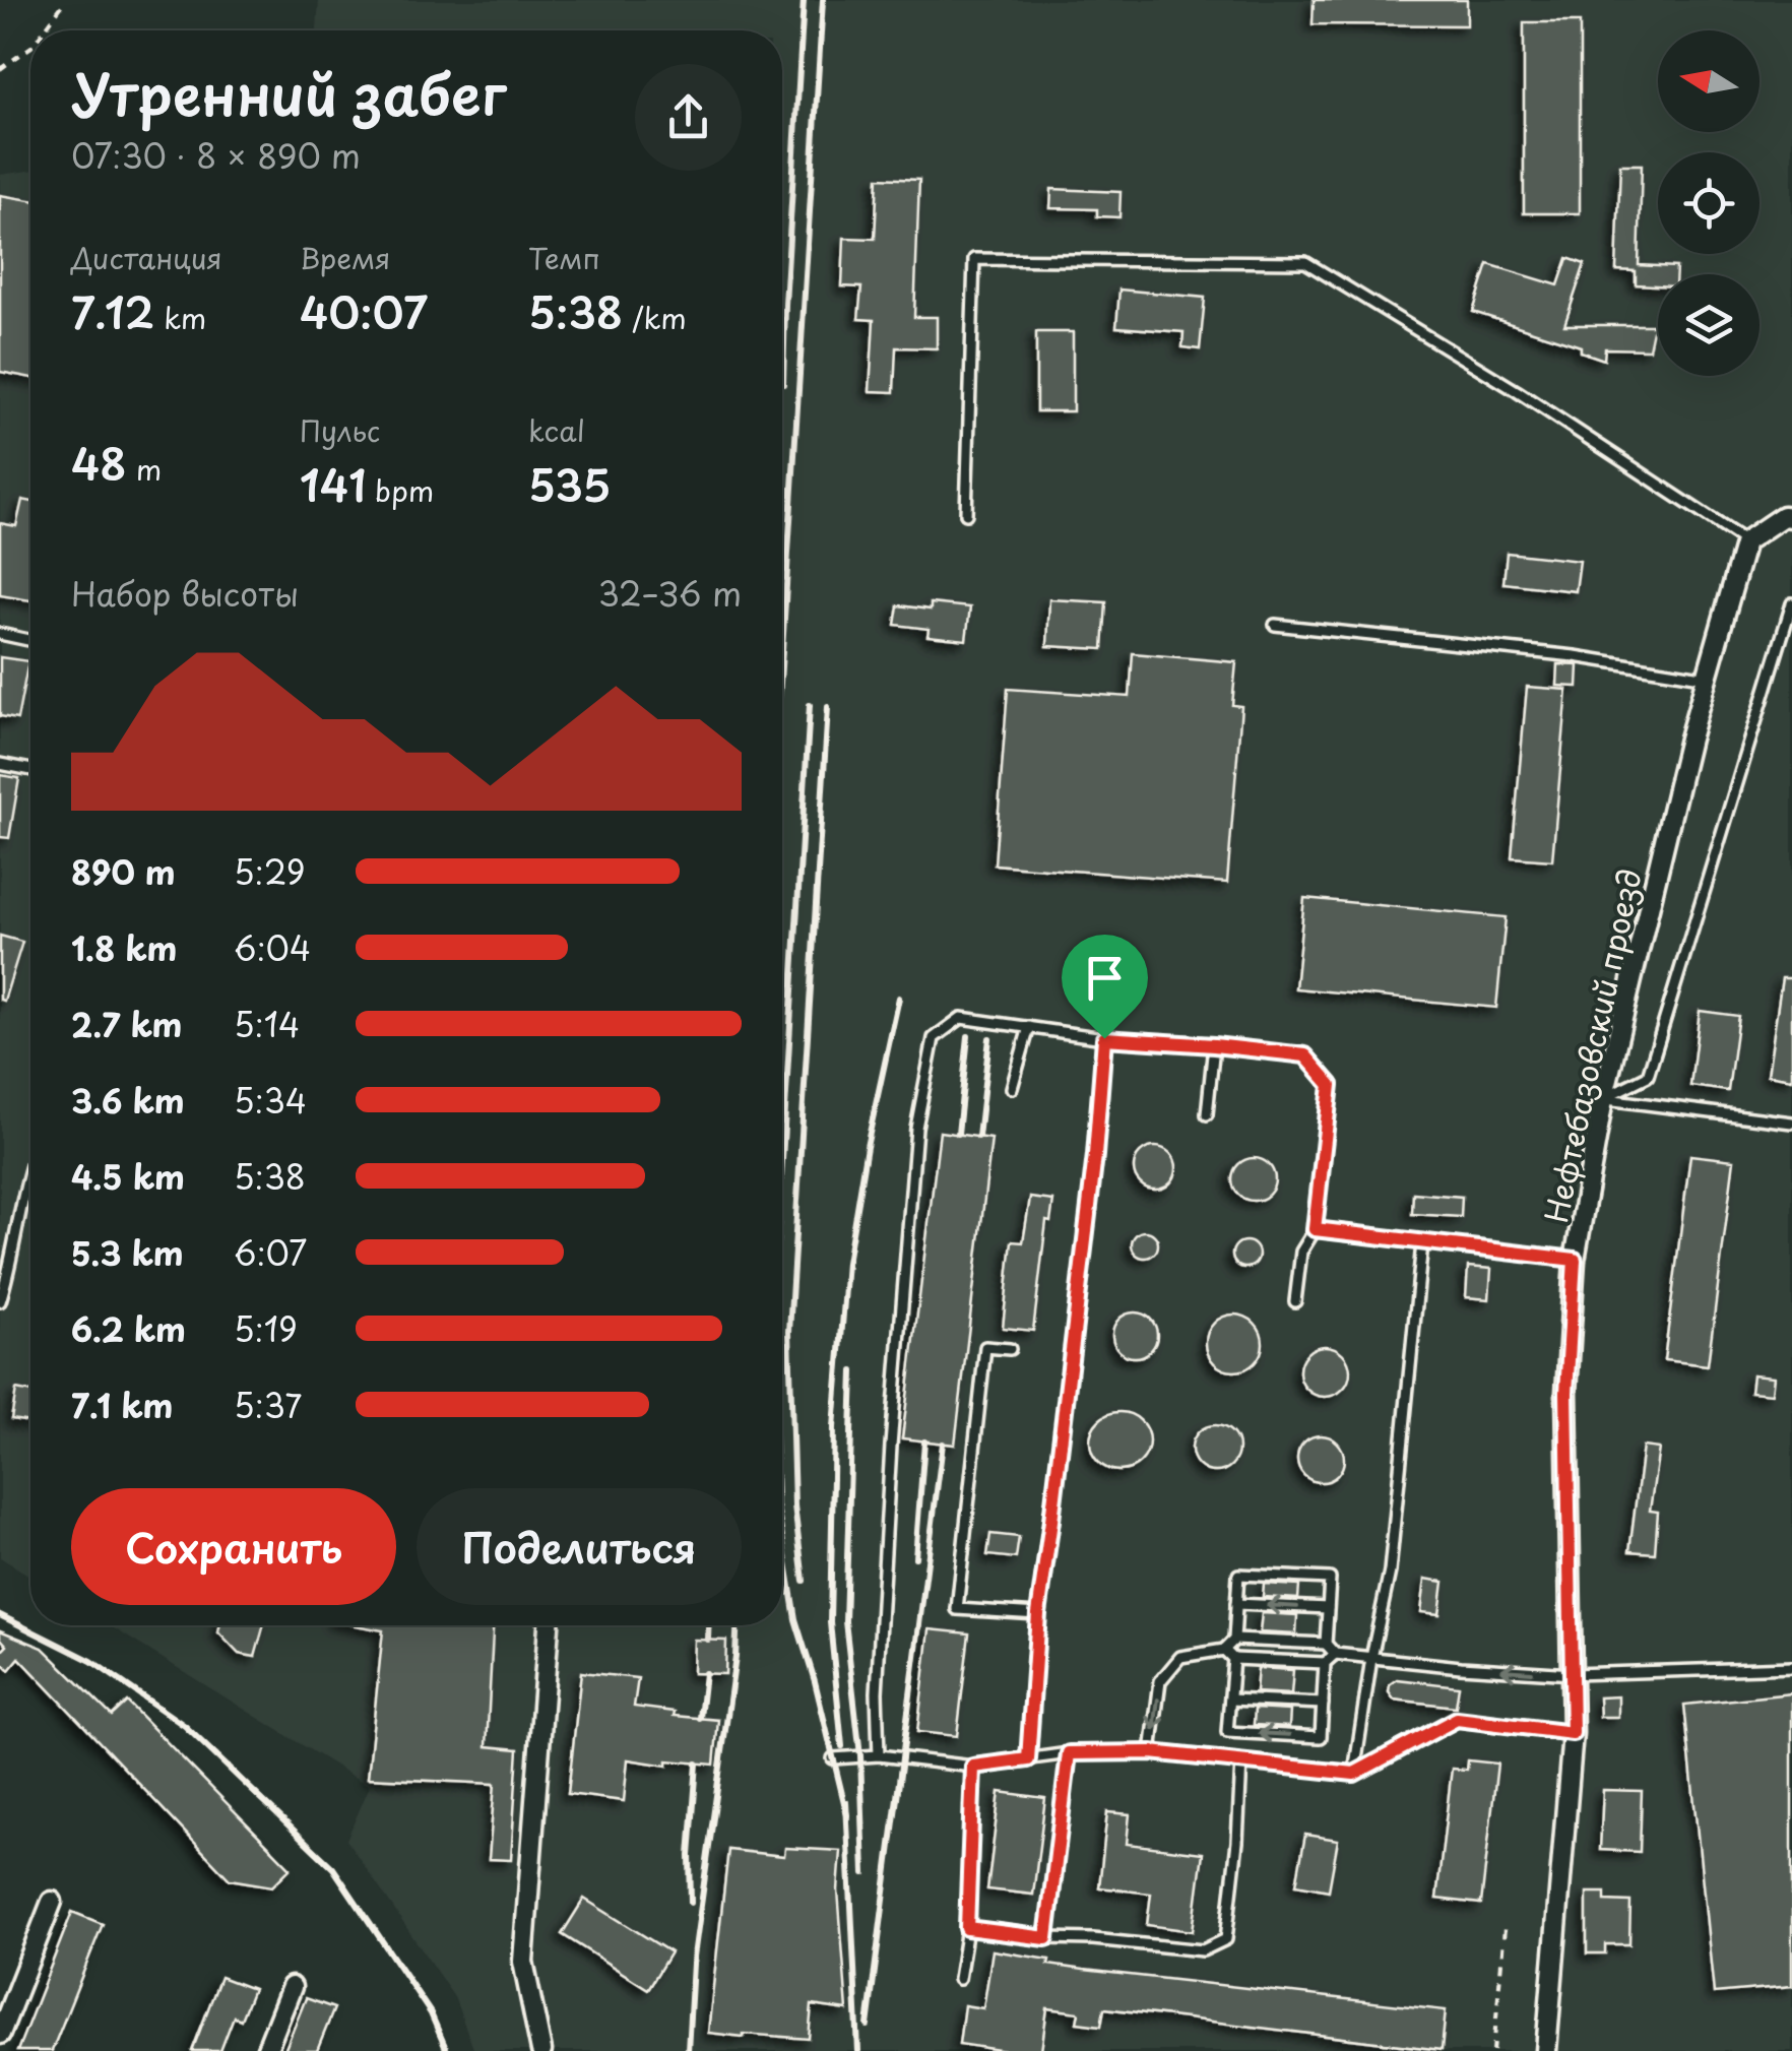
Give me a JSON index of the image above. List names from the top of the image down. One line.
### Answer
{"streets":{"street":["Нефтебазовский проезд"]},"north":"left","page":{"heading":["Утренний забег","07:30 · 8 × 890 m"],"stats":[["Дистанция","7.12 km"],["Время","40:07"],["Темп","5:38 /km"],["48 m"],["Пульс","141 bpm"],["kcal","535"]],"chart":["Набор высоты","32–36 m"],"list":[{"name":"890 m","note":"5:29"},{"name":"1.8 km","note":"6:04"},{"name":"2.7 km","note":"5:14"},{"name":"3.6 km","note":"5:34"},{"name":"4.5 km","note":"5:38"},{"name":"5.3 km","note":"6:07"},{"name":"6.2 km","note":"5:19"},{"name":"7.1 km","note":"5:37"}],"buttons":["Сохранить","Поделиться"]}}
